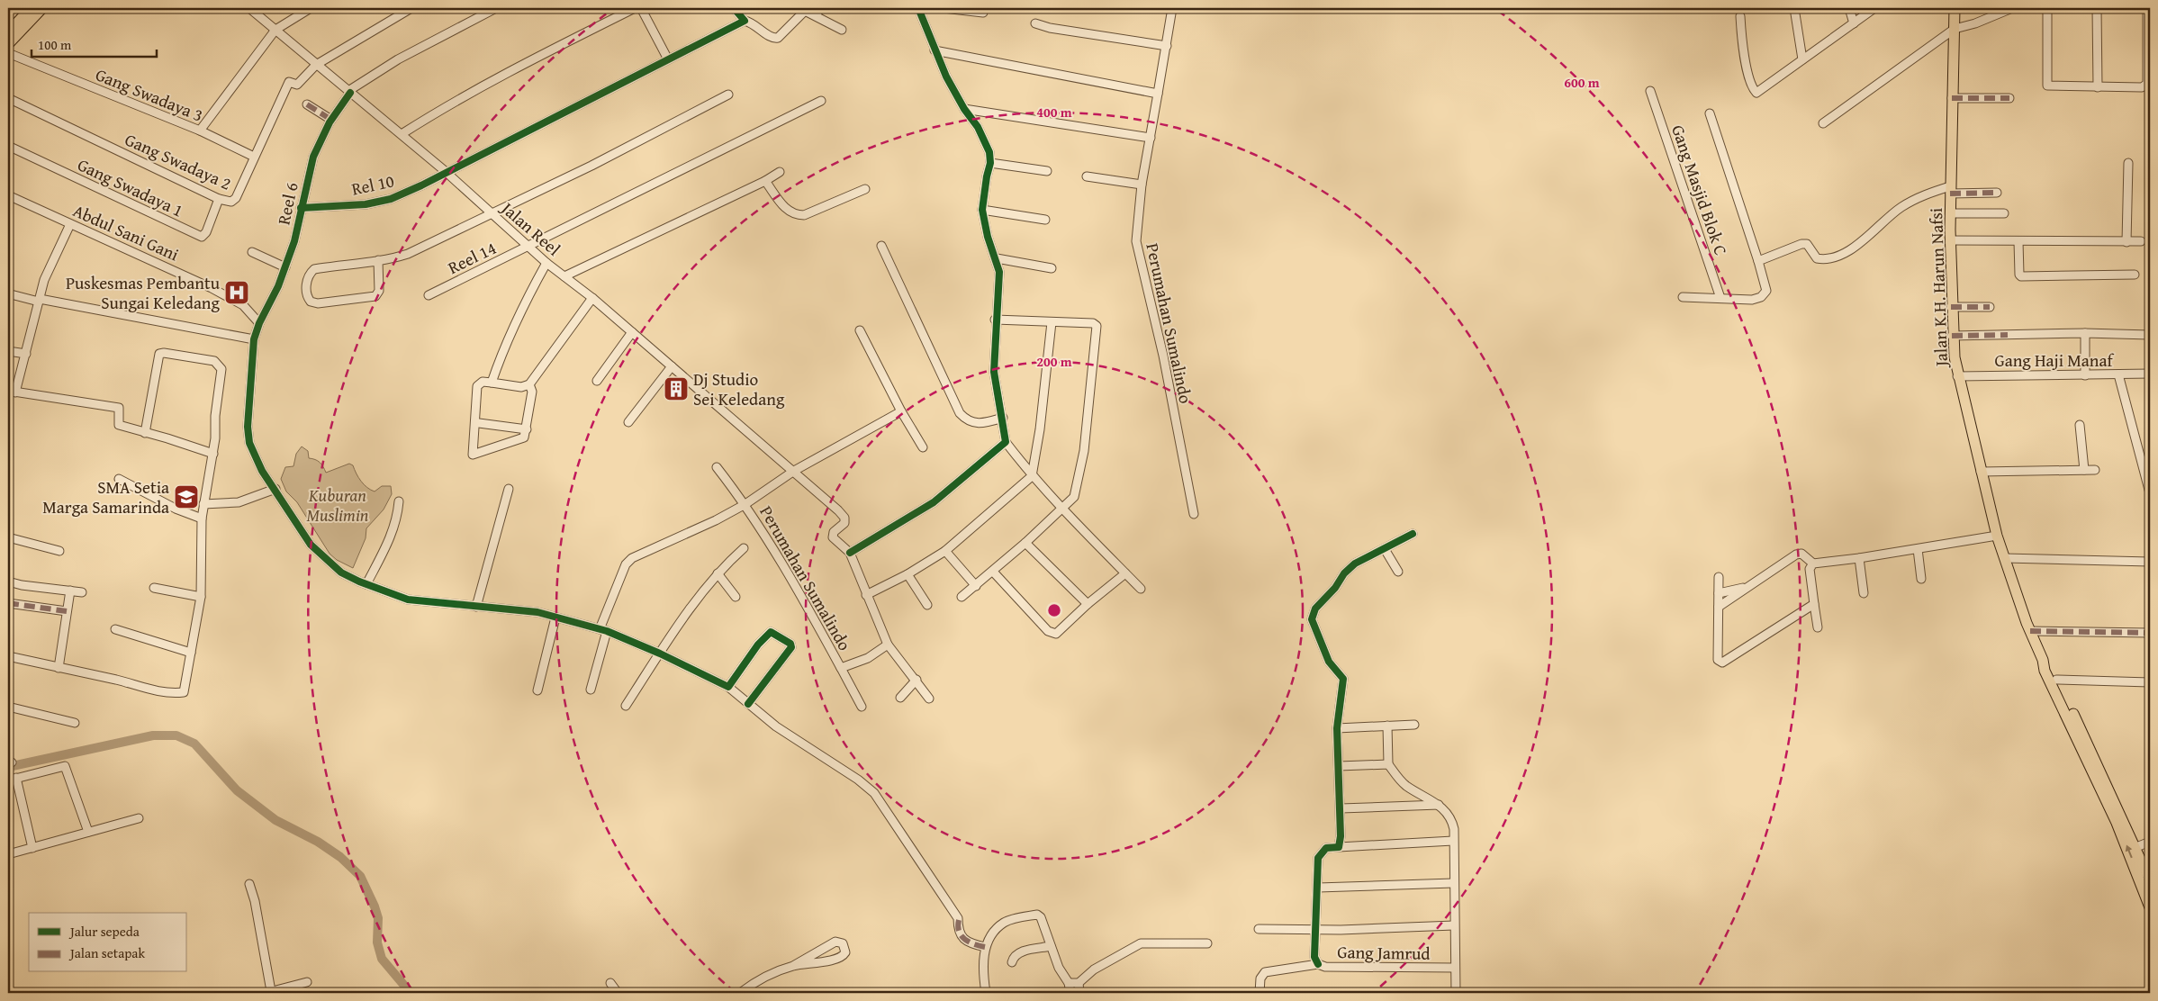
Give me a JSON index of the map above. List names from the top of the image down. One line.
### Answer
{"streets":{"main road":["Jalan K.H. Harun Nafsi"],"street":["Gang Swadaya 3","Gang Swadaya 2","Rel 10","Gang Swadaya 1","Gang Masjid Blok C","Reel 6","Jalan Reel","Abdul Sani Gani","Reel 14","Perumahan Sumalindo","Gang Haji Manaf","Gang Jamrud"]},"crossings":[["Gang Swadaya 3","Gang Swadaya 2"],["Gang Swadaya 2","Gang Swadaya 1"],["Gang Swadaya 2","Jalan Reel"],["Rel 10","Reel 6"],["Rel 10","Jalan Reel"],["Reel 6","Jalan Reel"],["Reel 6","Abdul Sani Gani"],["Jalan Reel","Reel 14"],["Jalan K.H. Harun Nafsi","Gang Haji Manaf"]],"parks":["Kuburan Muslimin"],"places":{"hospital":["Puskesmas Pembantu Sungai Keledang"],"building":["Dj Studio Sei Keledang"],"school or university":["SMA Setia Marga Samarinda"]},"legend":["Jalur sepeda","Jalan setapak"],"scale_bar":"100 m","rings":["600 m","400 m","200 m"]}
